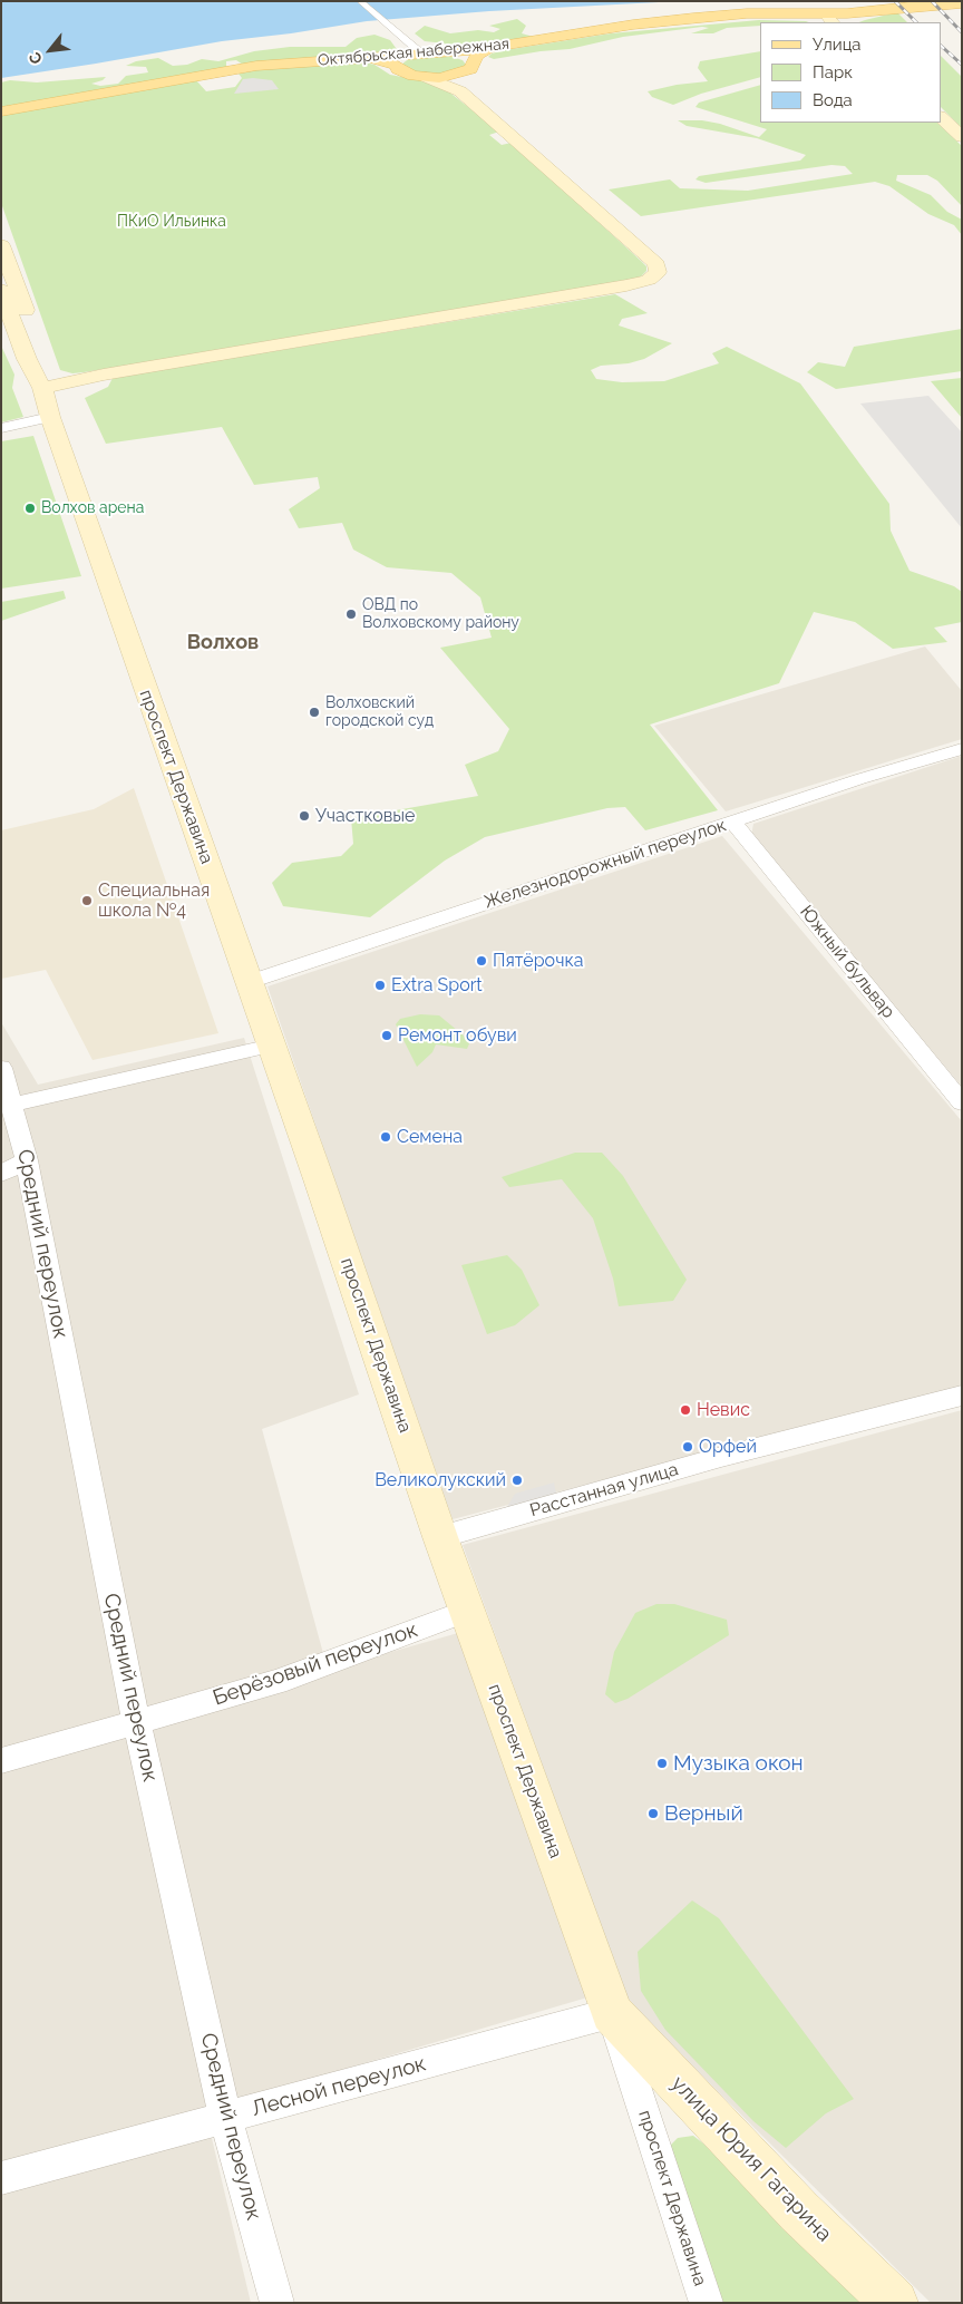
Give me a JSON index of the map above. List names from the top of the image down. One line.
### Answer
{"streets":{"main road":["Октябрьская набережная","проспект Державина","улица Юрия Гагарина"],"street":["Железнодорожный переулок","Южный бульвар","Средний переулок","Расстанная улица","Берёзовый переулок","Лесной переулок"]},"crossings":[["проспект Державина","Железнодорожный переулок"],["проспект Державина","Расстанная улица"],["проспект Державина","Берёзовый переулок"],["проспект Державина","Лесной переулок"],["проспект Державина","улица Юрия Гагарина"],["Железнодорожный переулок","Южный бульвар"],["Средний переулок","Берёзовый переулок"],["Средний переулок","Лесной переулок"],["Лесной переулок","улица Юрия Гагарина"]],"districts":["Волхов"],"parks":["ПКиО Ильинка"],"places":["Волхов арена","ОВД по Волховскому району","Волховский городской суд","Участковые","Специальная школа №4","Пятёрочка","Extra Sport","Ремонт обуви","Семена","Невис","Орфей","Великолукский","Музыка окон","Верный"],"legend":["Улица","Парк","Вода"],"north":"bottom left"}
